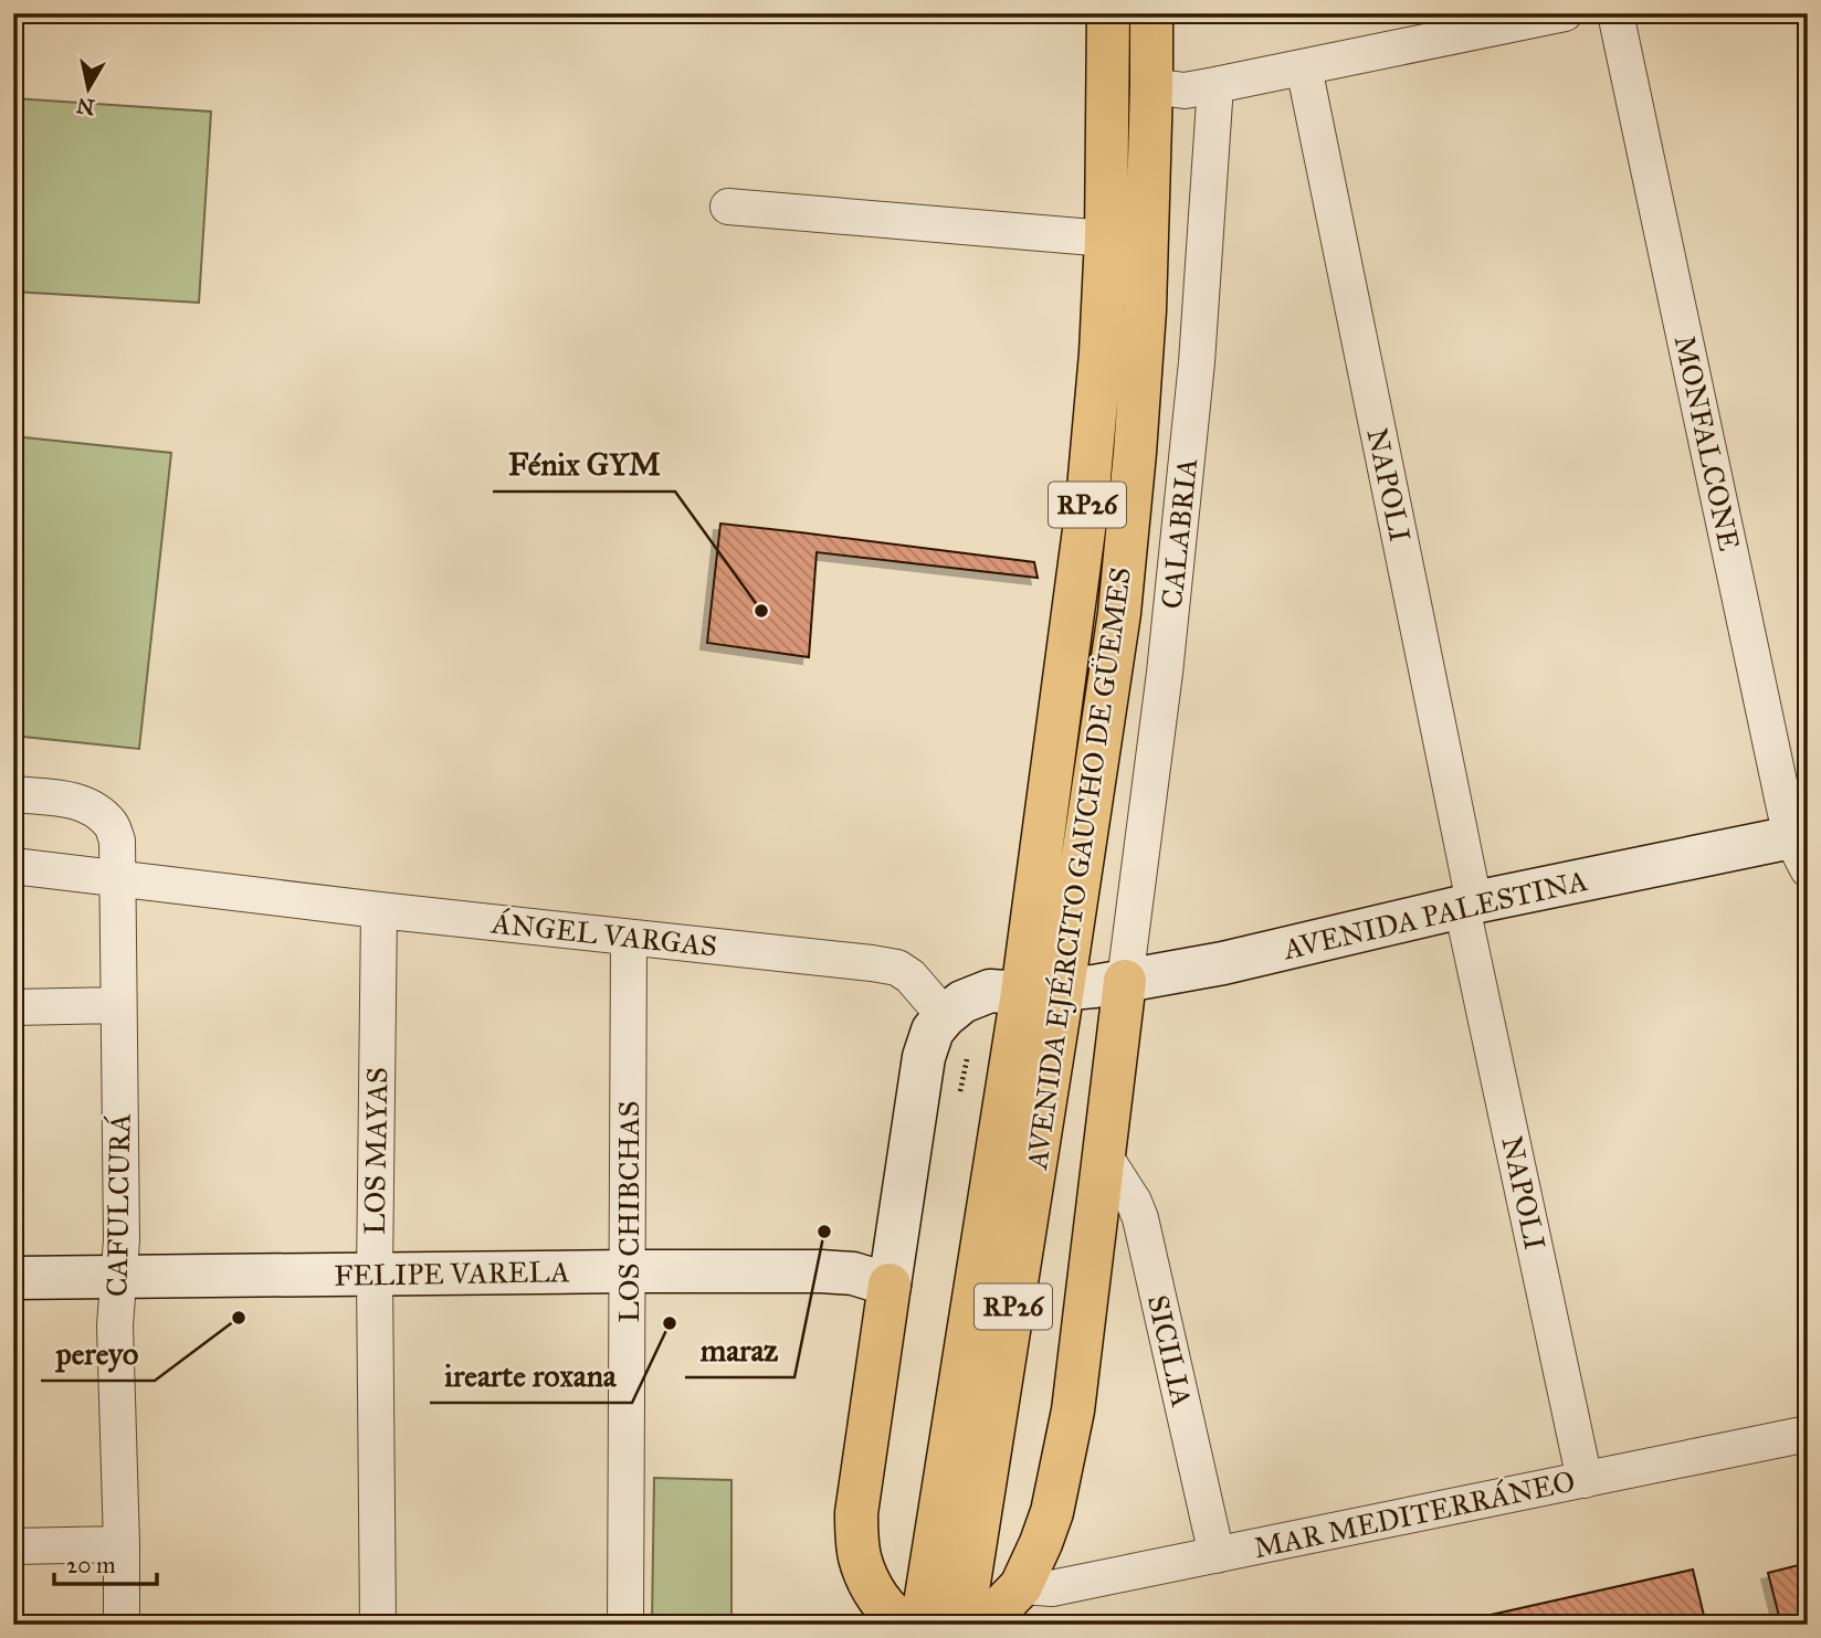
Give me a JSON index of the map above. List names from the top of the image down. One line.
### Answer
{"streets":{"main road":["RP26","AVENIDA EJÉRCITO GAUCHO DE GÜEMES"],"street":["MONFALCONE","NAPOLI","CALABRIA","AVENIDA PALESTINA","ÁNGEL VARGAS","LOS MAYAS","CAFULCURÁ","LOS CHIBCHAS","FELIPE VARELA","SICILIA","MAR MEDITERRÁNEO"]},"crossings":[["MONFALCONE","AVENIDA PALESTINA"],["NAPOLI","AVENIDA PALESTINA"],["NAPOLI","MAR MEDITERRÁNEO"],["CALABRIA","AVENIDA PALESTINA"],["AVENIDA EJÉRCITO GAUCHO DE GÜEMES","AVENIDA PALESTINA"],["ÁNGEL VARGAS","LOS MAYAS"],["ÁNGEL VARGAS","CAFULCURÁ"],["ÁNGEL VARGAS","LOS CHIBCHAS"],["LOS MAYAS","FELIPE VARELA"],["CAFULCURÁ","FELIPE VARELA"],["LOS CHIBCHAS","FELIPE VARELA"],["SICILIA","MAR MEDITERRÁNEO"]],"places":["Fénix GYM","maraz","pereyo","irearte roxana"],"scale_bar":"20 m","north":"bottom"}
